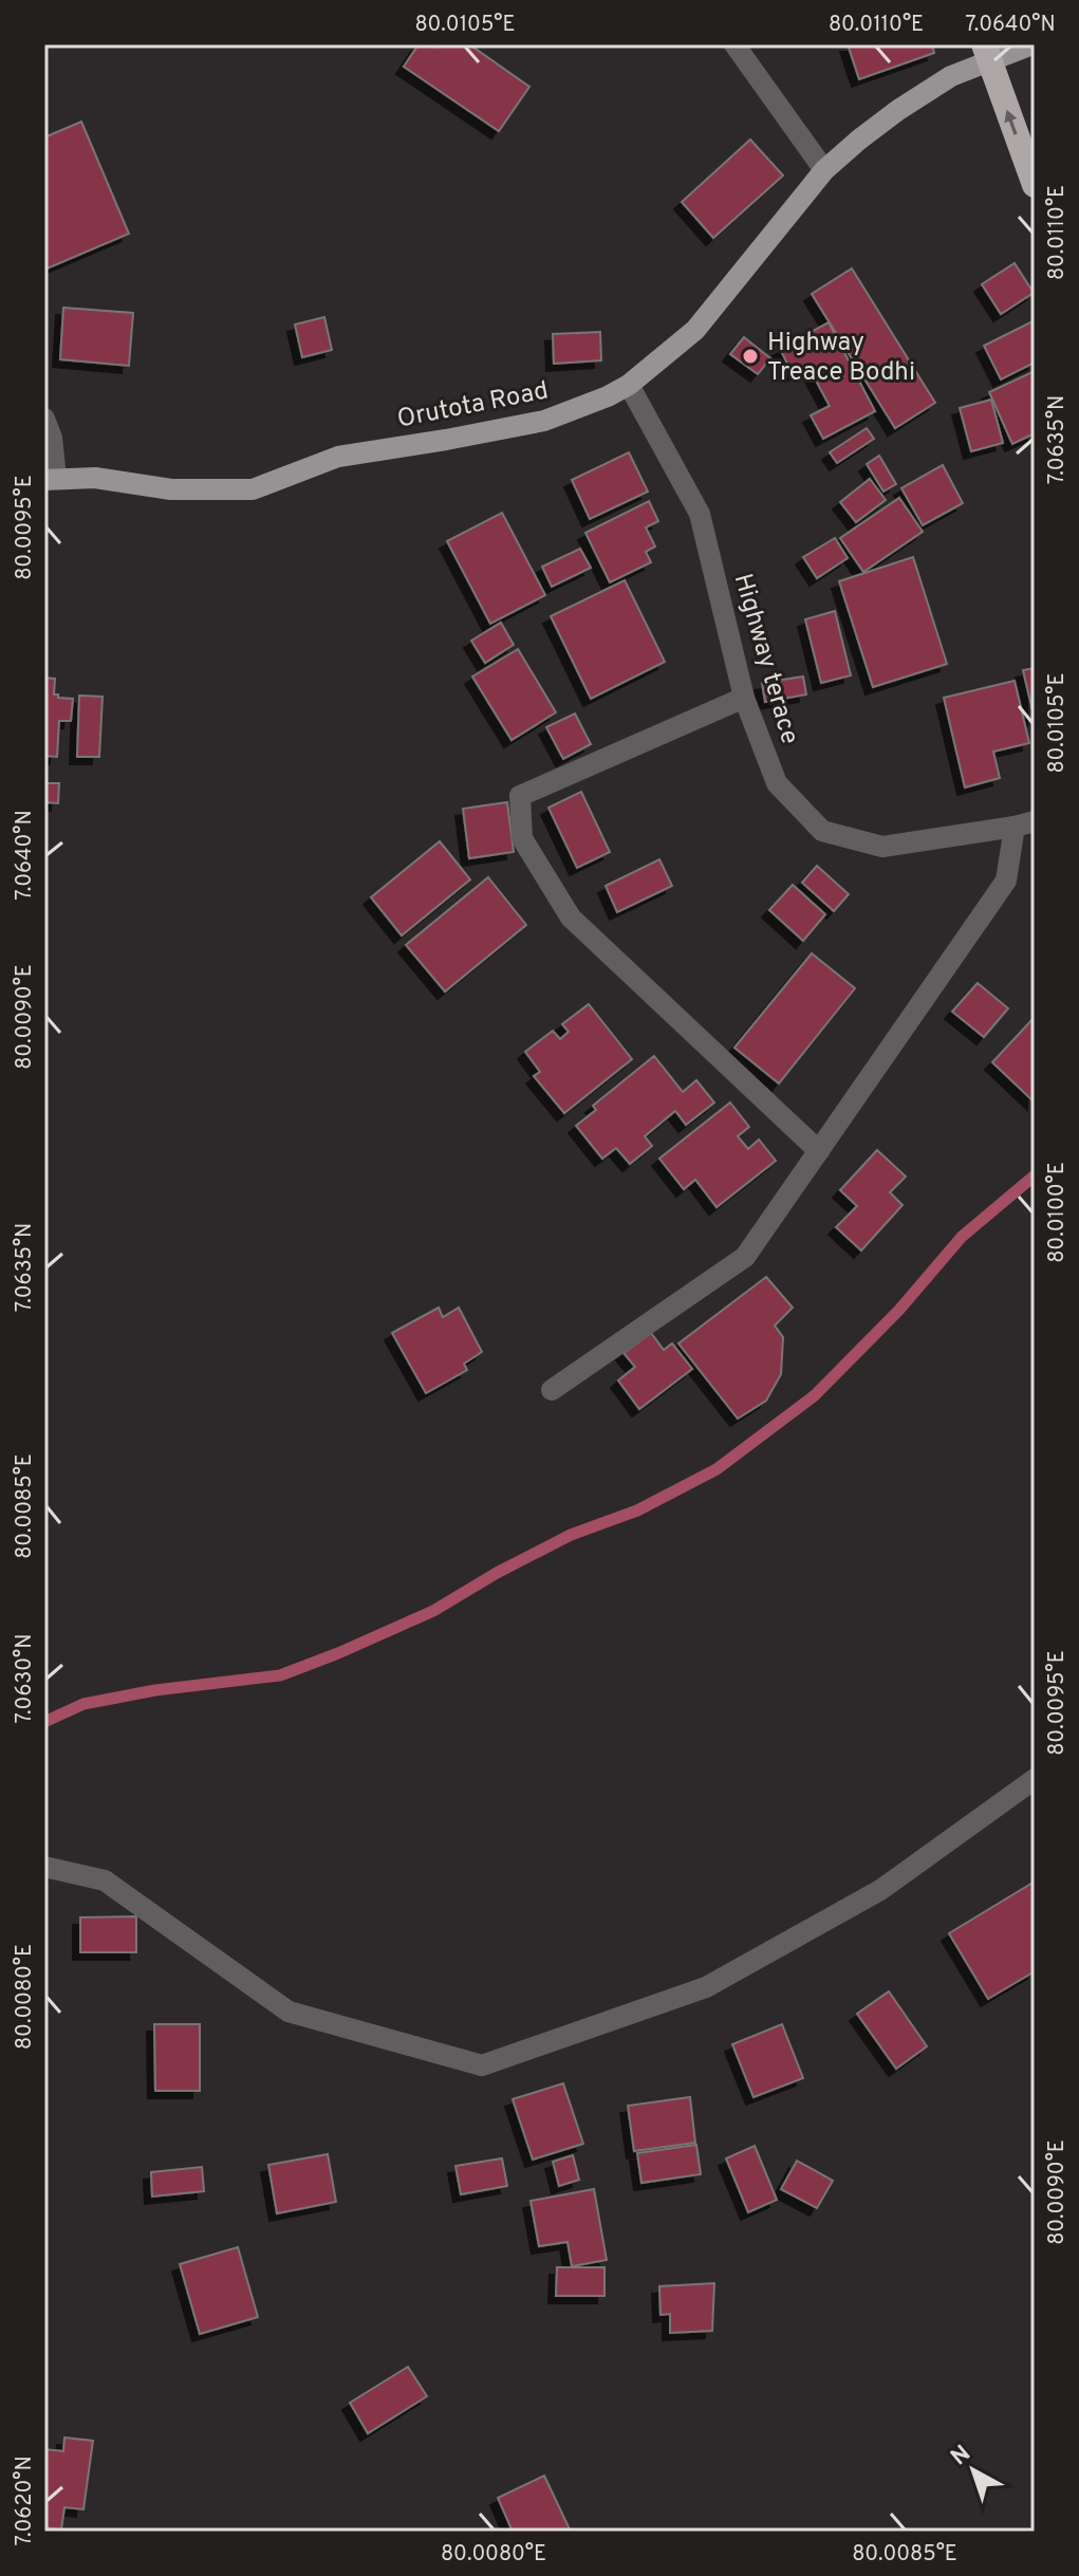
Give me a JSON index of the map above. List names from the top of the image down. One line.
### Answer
{"streets":{"main road":["Orutota Road"],"street":["Highway terace"]},"crossings":[["Orutota Road","Highway terace"]],"places":["Highway Treace Bodhi"],"north":"top left","coordinates":["80.0105°E","80.0110°E","7.0640°N","7.0635°N","80.0095°E","80.0090°E","80.0100°E","80.0085°E","7.0630°N","80.0080°E","7.0620°N"]}
